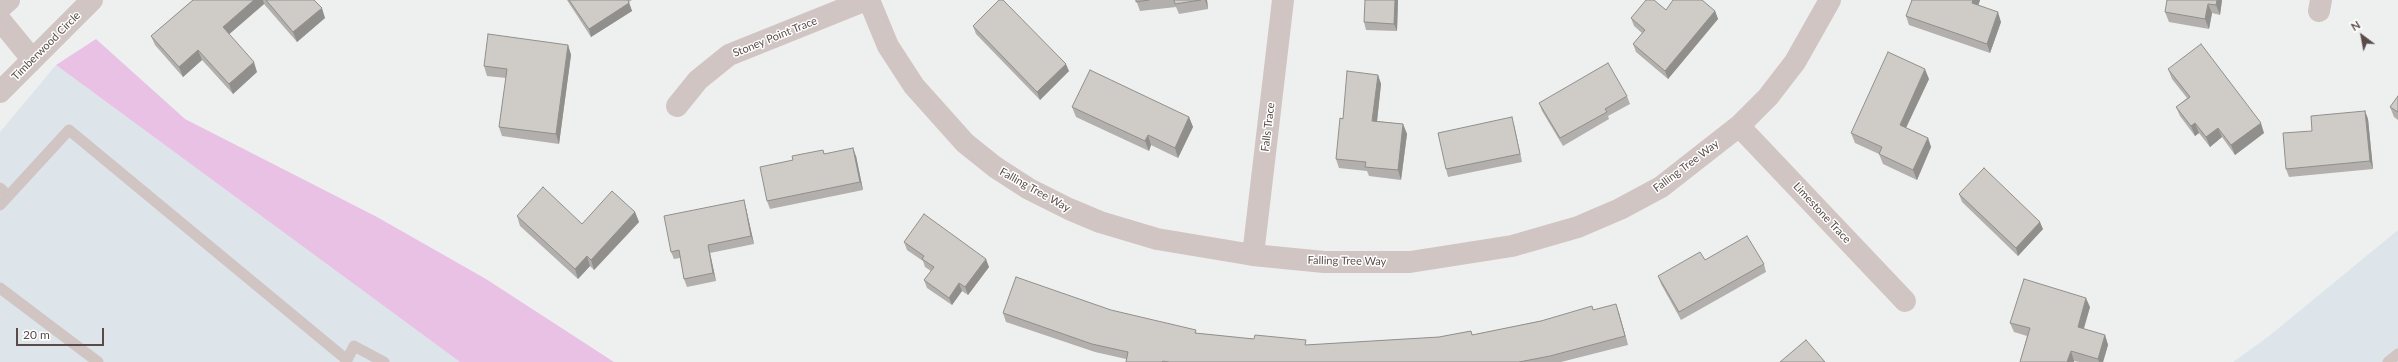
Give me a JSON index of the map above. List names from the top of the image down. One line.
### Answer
{"streets":{"street":["Stoney Point Trace","Timberwood Circle","Falls Trace","Falling Tree Way","Limestone Trace"]},"crossings":[["Stoney Point Trace","Falling Tree Way"],["Falls Trace","Falling Tree Way"],["Falling Tree Way","Limestone Trace"]],"scale_bar":"20 m","north":"top left"}
